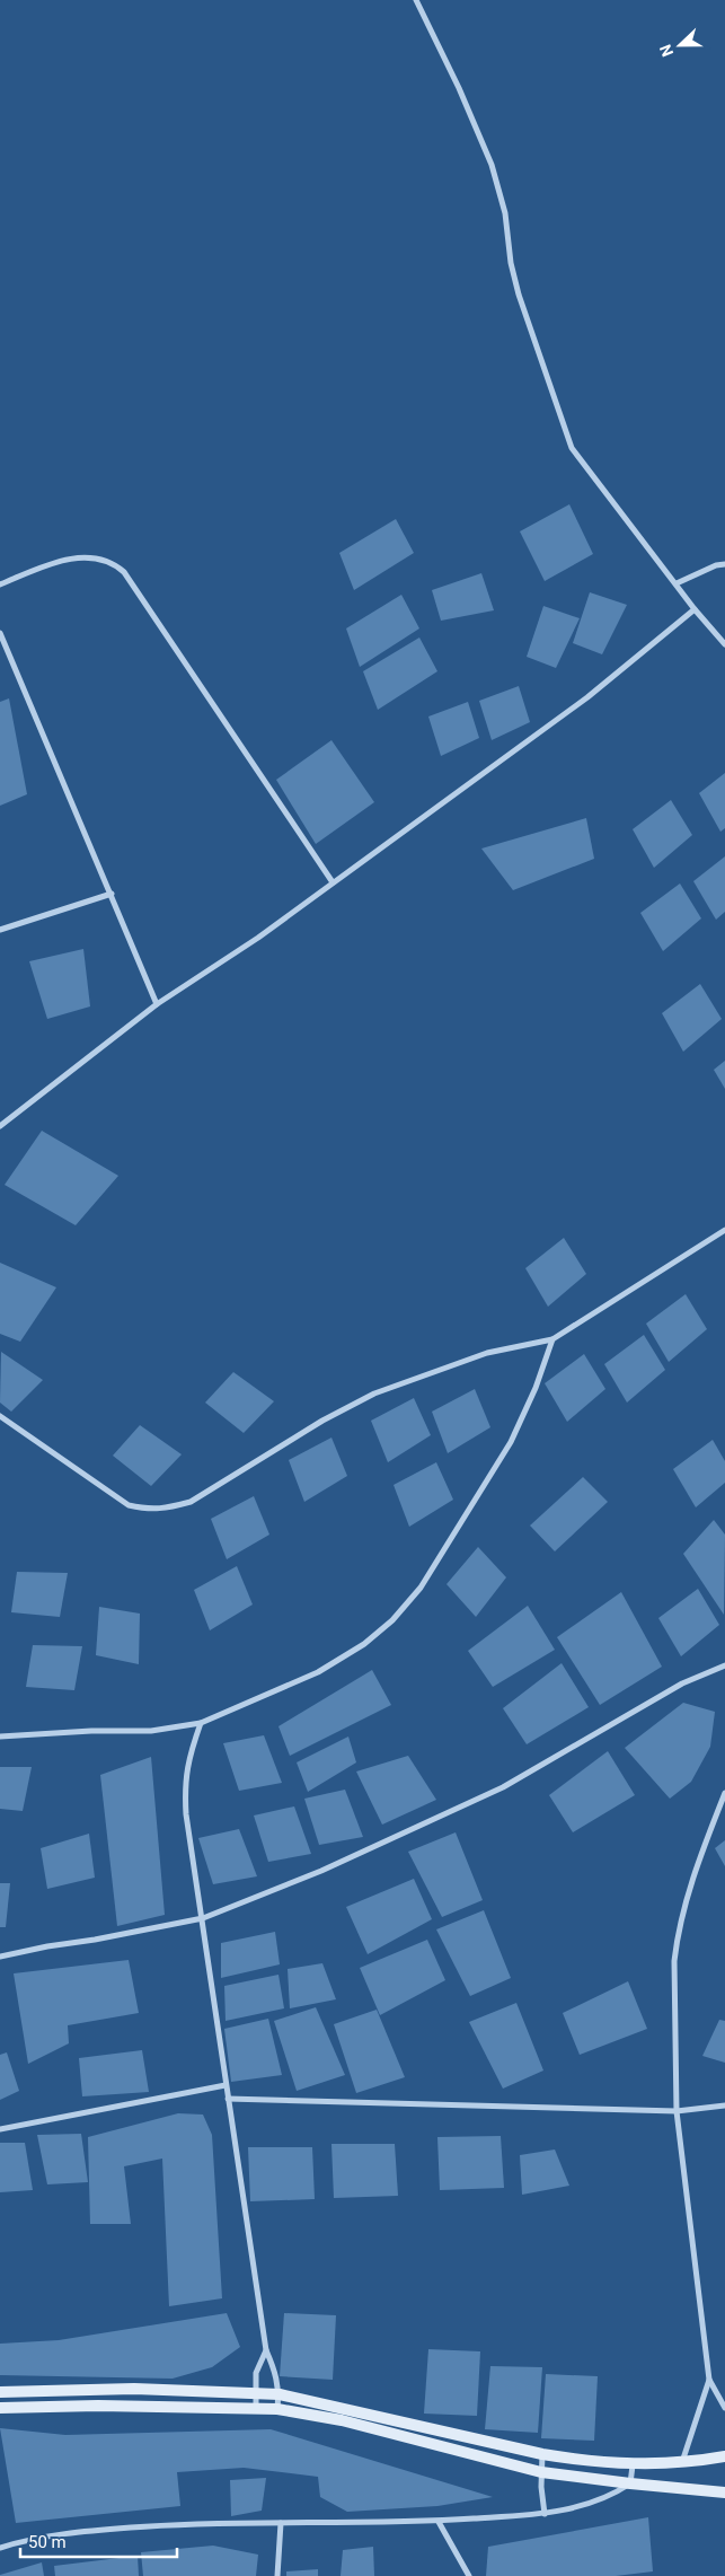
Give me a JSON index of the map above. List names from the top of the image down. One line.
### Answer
{"scale_bar":"50 m","north":"left"}
